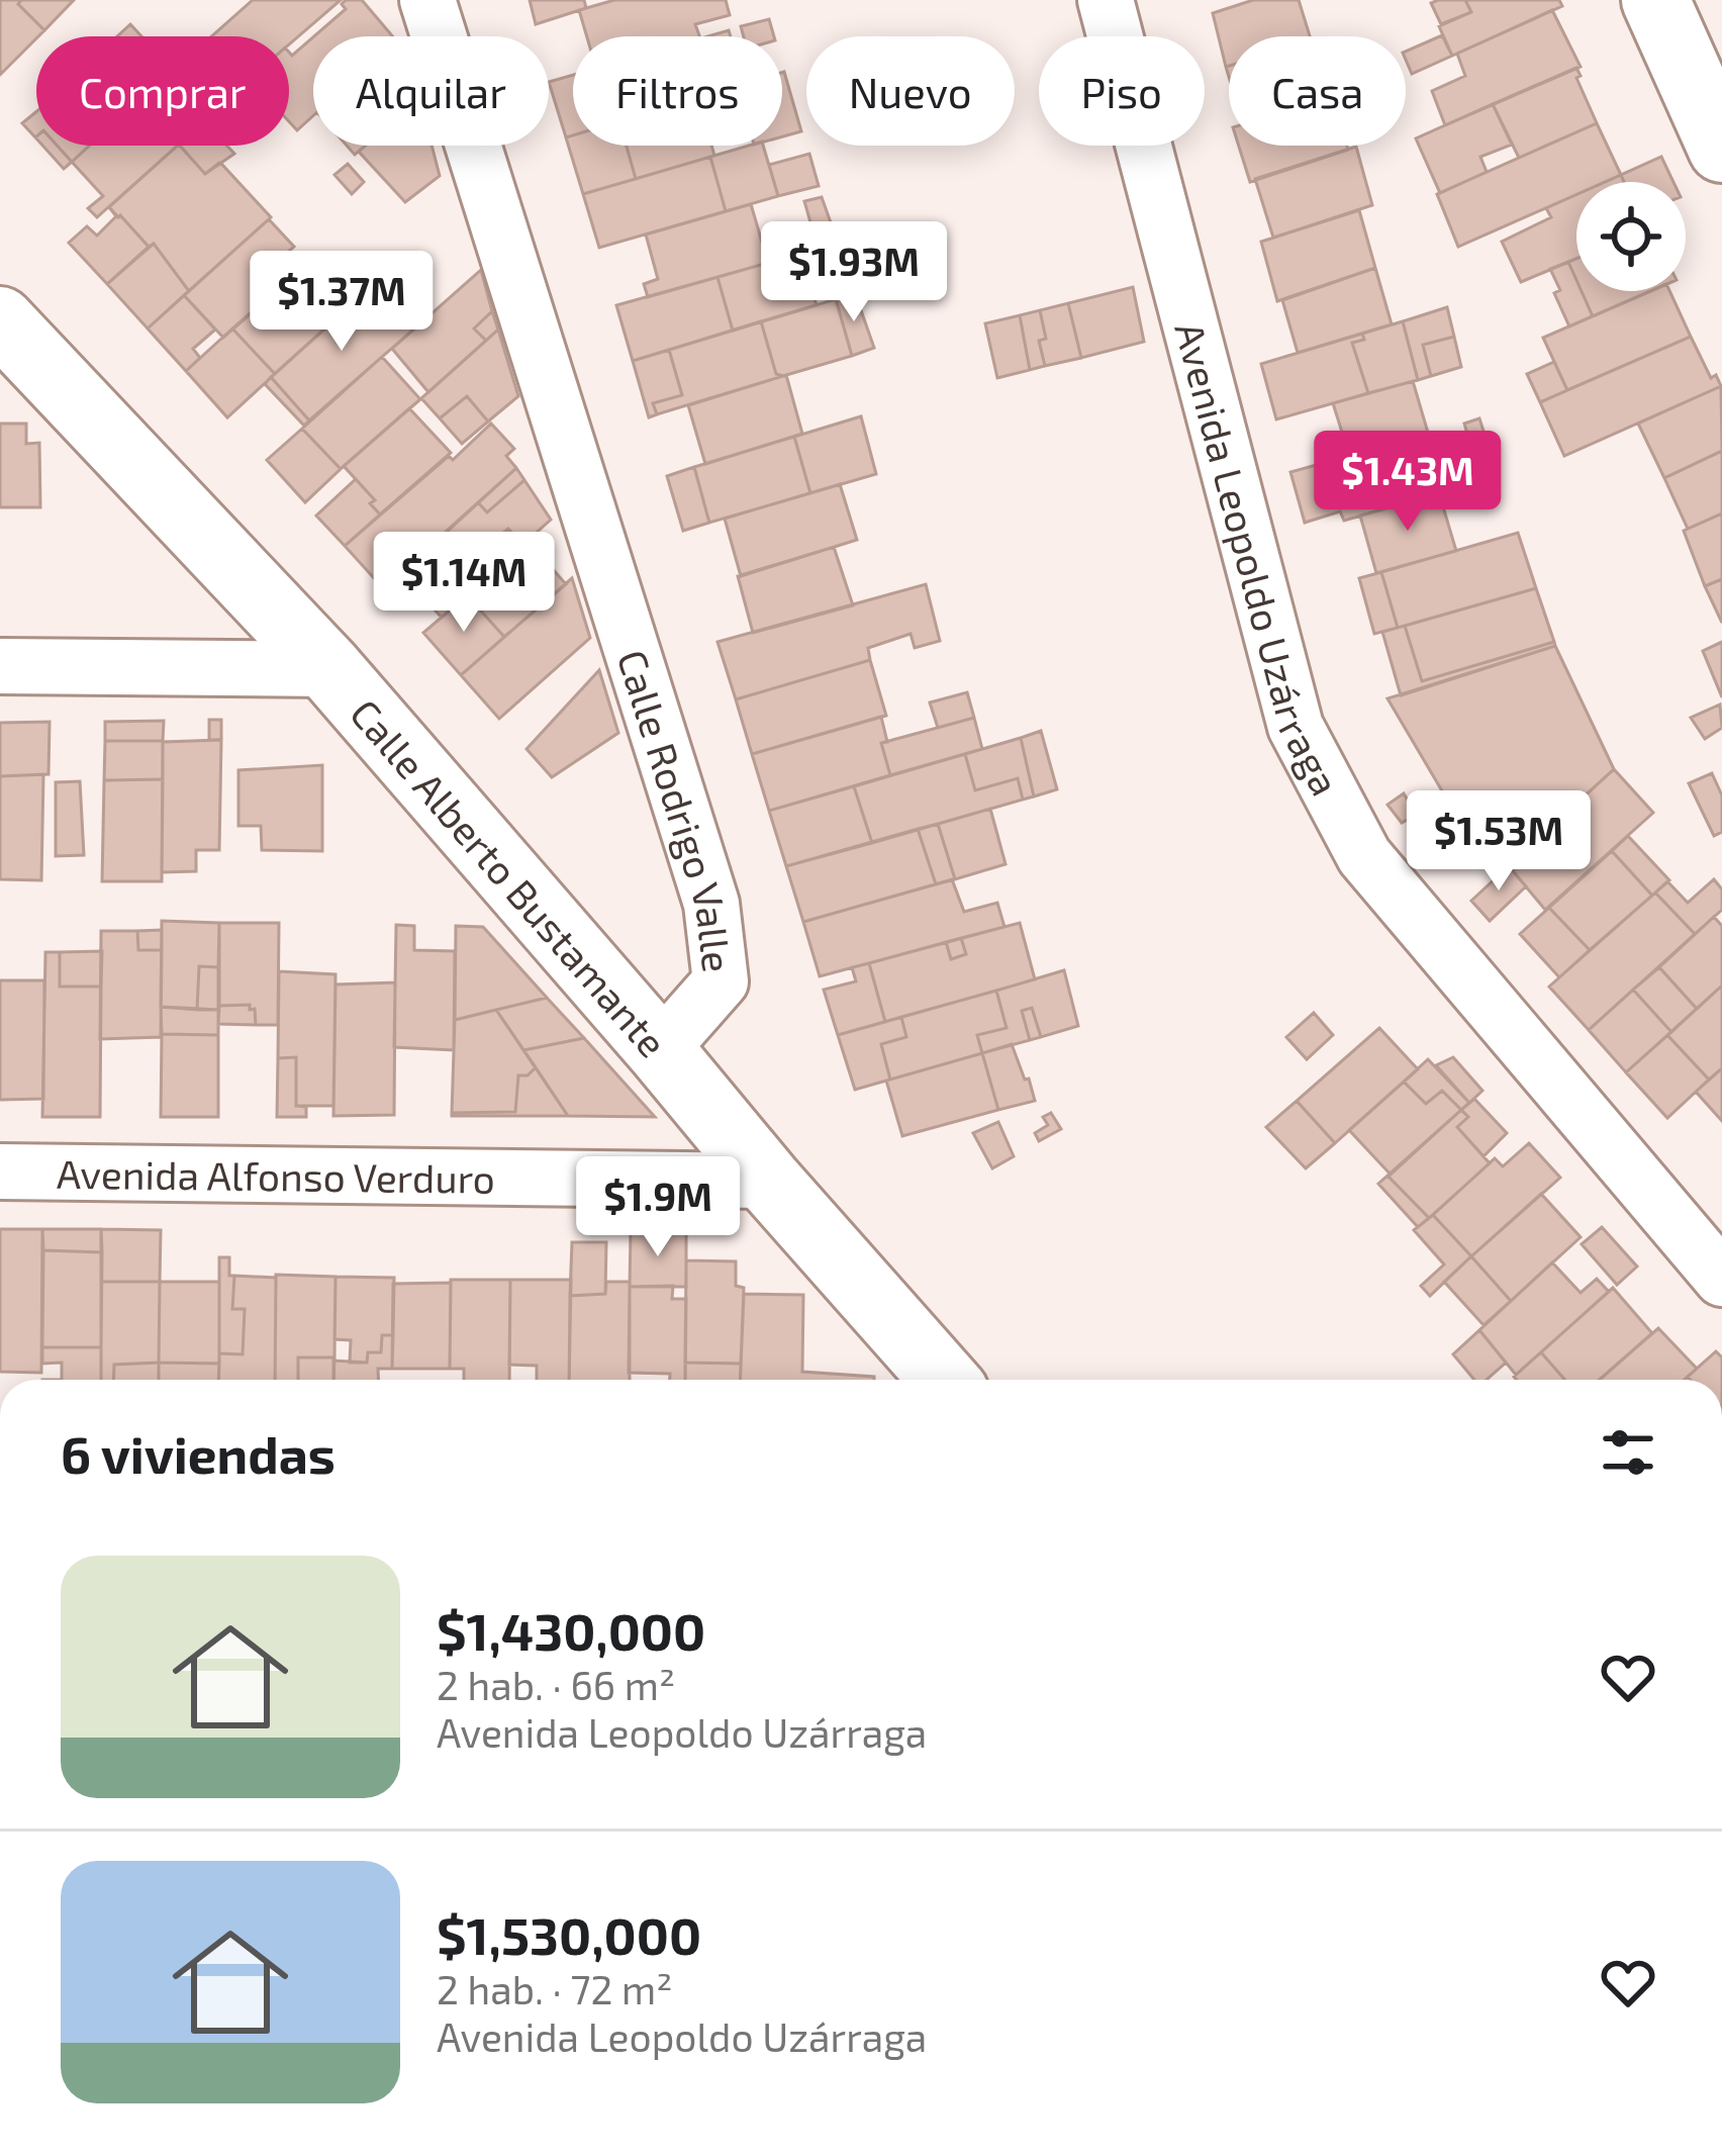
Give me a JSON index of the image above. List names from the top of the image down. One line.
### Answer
{"streets":{"street":["Avenida Leopoldo Uzárraga","Calle Rodrigo Valle","Calle Alberto Bustamante","Avenida Alfonso Verduro"]},"crossings":[["Calle Rodrigo Valle","Calle Alberto Bustamante"],["Calle Alberto Bustamante","Avenida Alfonso Verduro"]],"page":{"chip":["Comprar","Alquilar","Filtros","Nuevo","Piso","Casa"],"price":["$1.93M","$1.37M","$1.43M","$1.14M","$1.53M","$1.9M"],"heading":"6 viviendas","list":[{"name":"$1,430,000","note":"2 hab. · 66 m² · Avenida Leopoldo Uzárraga"},{"name":"$1,530,000","note":"2 hab. · 72 m² · Avenida Leopoldo Uzárraga"}]}}
